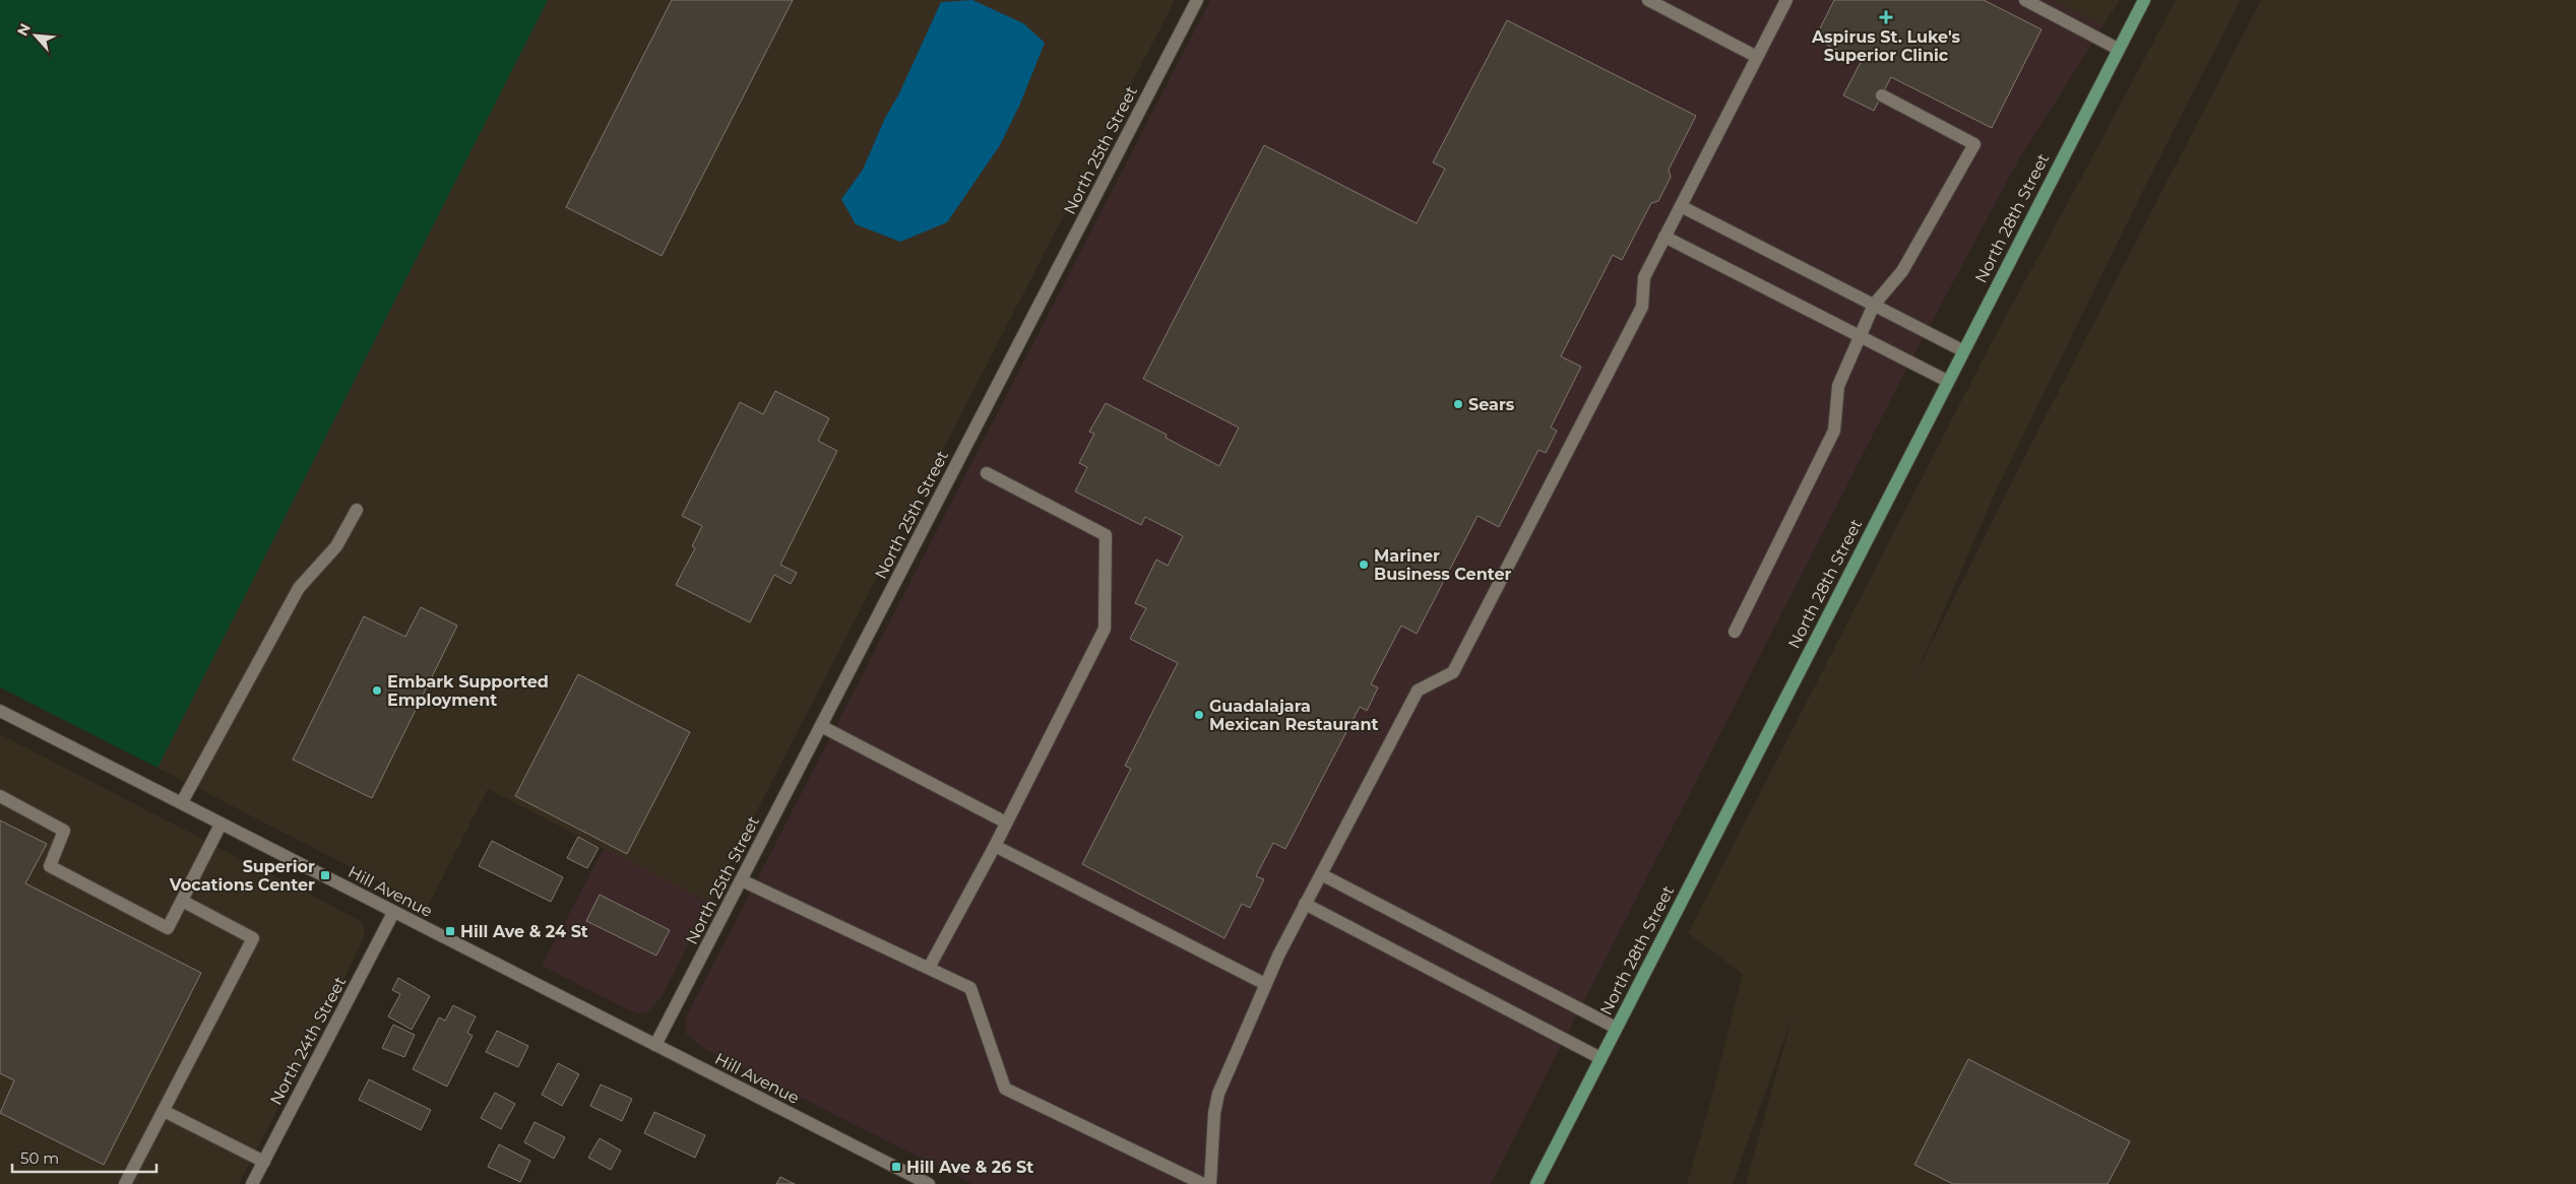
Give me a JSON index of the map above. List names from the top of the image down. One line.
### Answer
{"streets":{"main road":["North 28th Street"],"street":["North 25th Street","Hill Avenue","North 24th Street"]},"crossings":[["North 25th Street","Hill Avenue"],["Hill Avenue","North 24th Street"]],"places":{"health":["Aspirus St. Luke's Superior Clinic"],"other":["Sears","Mariner Business Center","Embark Supported Employment","Guadalajara Mexican Restaurant"],"transit":["Superior Vocations Center","Hill Ave & 24 St","Hill Ave & 26 St"]},"scale_bar":"50 m","north":"top left"}
